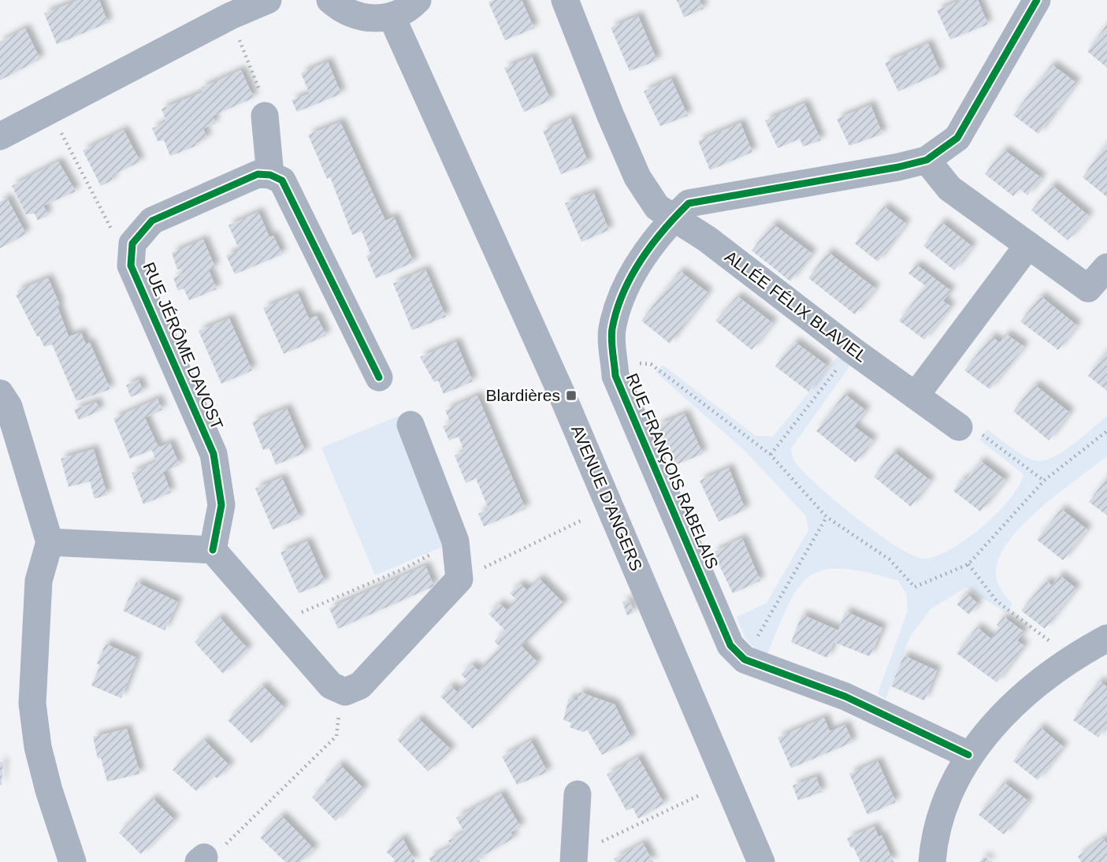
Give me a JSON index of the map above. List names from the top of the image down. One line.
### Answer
{"streets":{"street":["ALLÉE FÉLIX BLAVIEL","RUE JÉRÔME DAVOST","RUE FRANÇOIS RABELAIS","AVENUE D'ANGERS"]},"crossings":[["ALLÉE FÉLIX BLAVIEL","RUE FRANÇOIS RABELAIS"]],"places":{"transit":["Blardières"]}}
